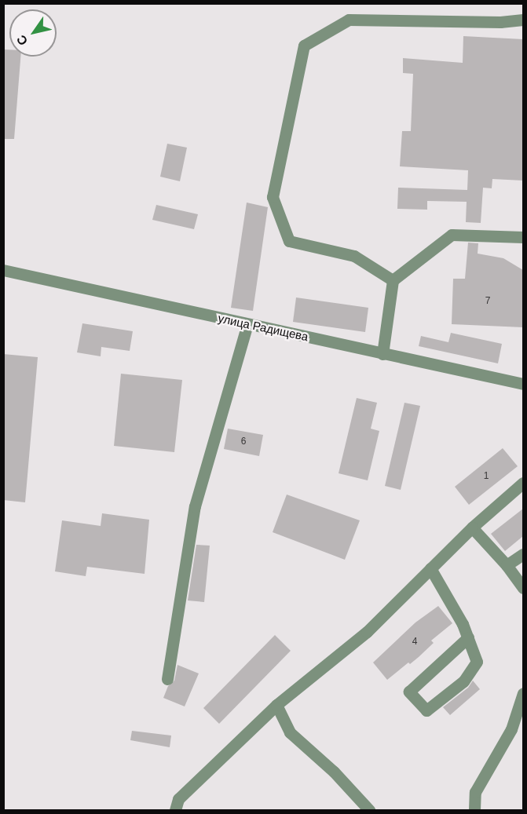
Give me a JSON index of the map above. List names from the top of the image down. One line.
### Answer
{"streets":{"street":["улица Радищева"]},"house_numbers":["7","6","1","4"],"north":"bottom left"}
